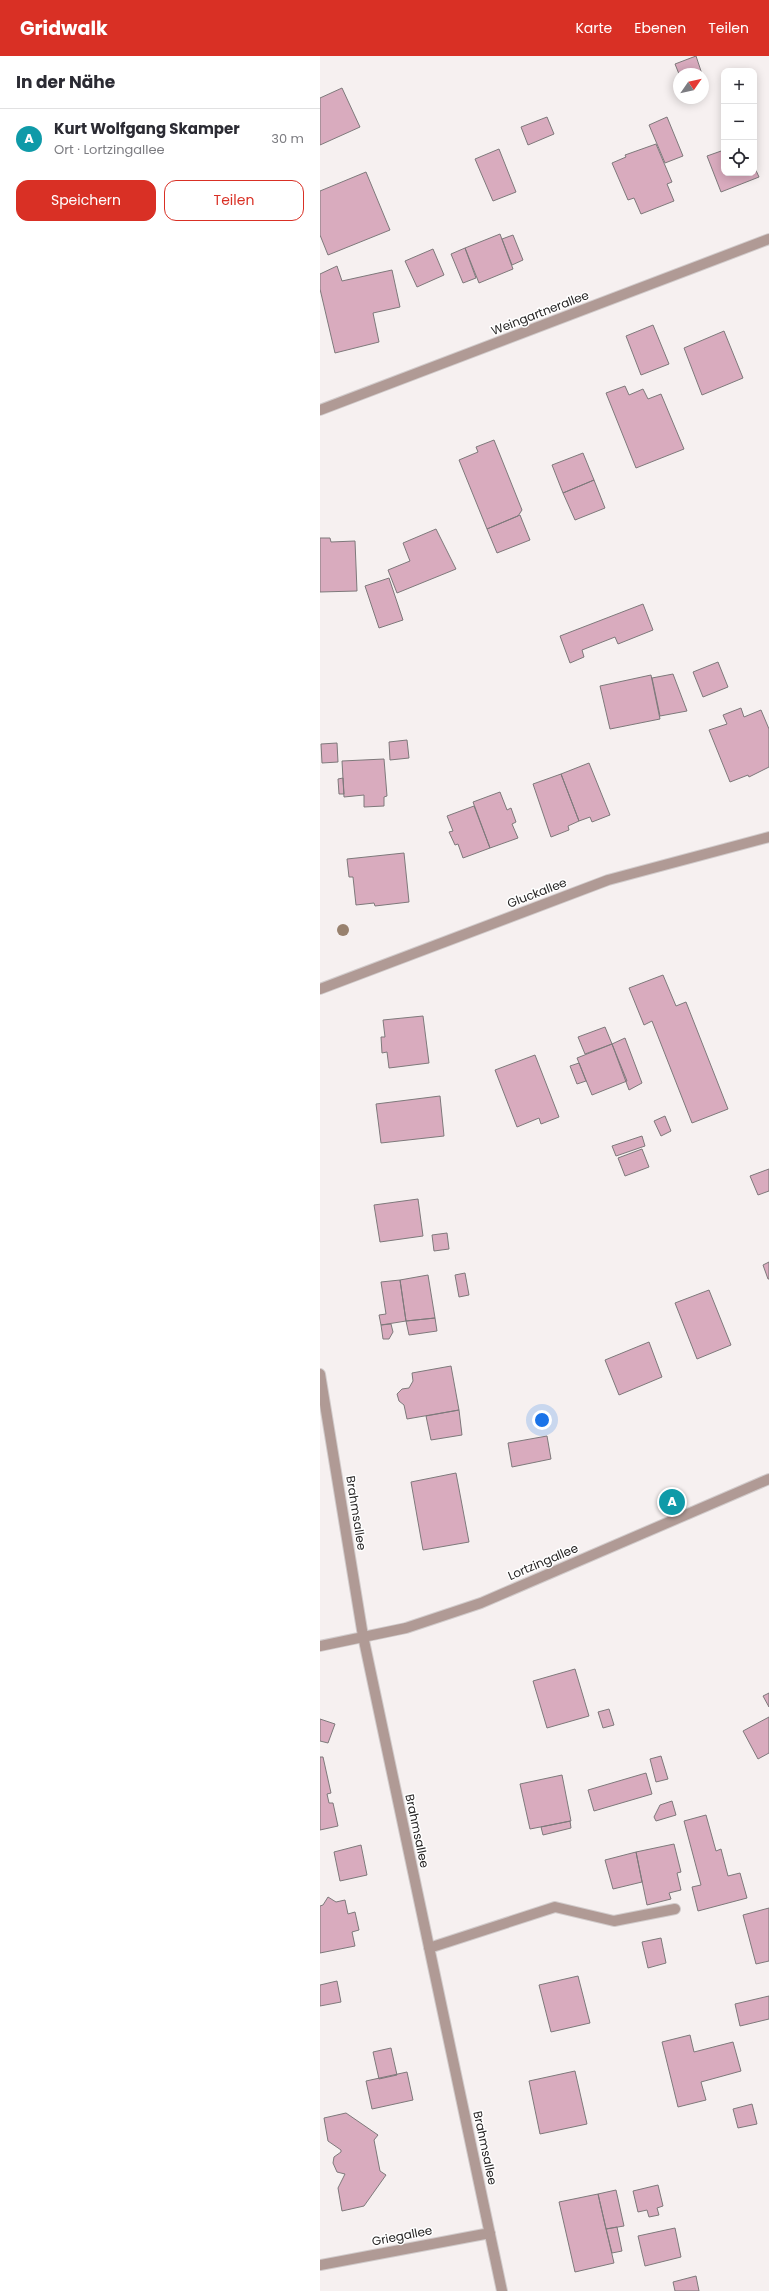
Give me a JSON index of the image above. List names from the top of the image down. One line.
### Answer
{"streets":{"street":["Weingartnerallee","Gluckallee","Brahmsallee","Lortzingallee","Griegallee"]},"crossings":[["Brahmsallee","Lortzingallee"],["Brahmsallee","Griegallee"]],"north":"top right","page":{"header":"Gridwalk","nav":["Karte","Ebenen","Teilen"],"heading":"In der Nähe","map_buttons":["+","−"],"list":[{"mark":"A","name":"Kurt Wolfgang Skamper","note":"Ort · Lortzingallee","value":"30 m"}],"buttons":["Speichern","Teilen"],"pins":"A"}}
